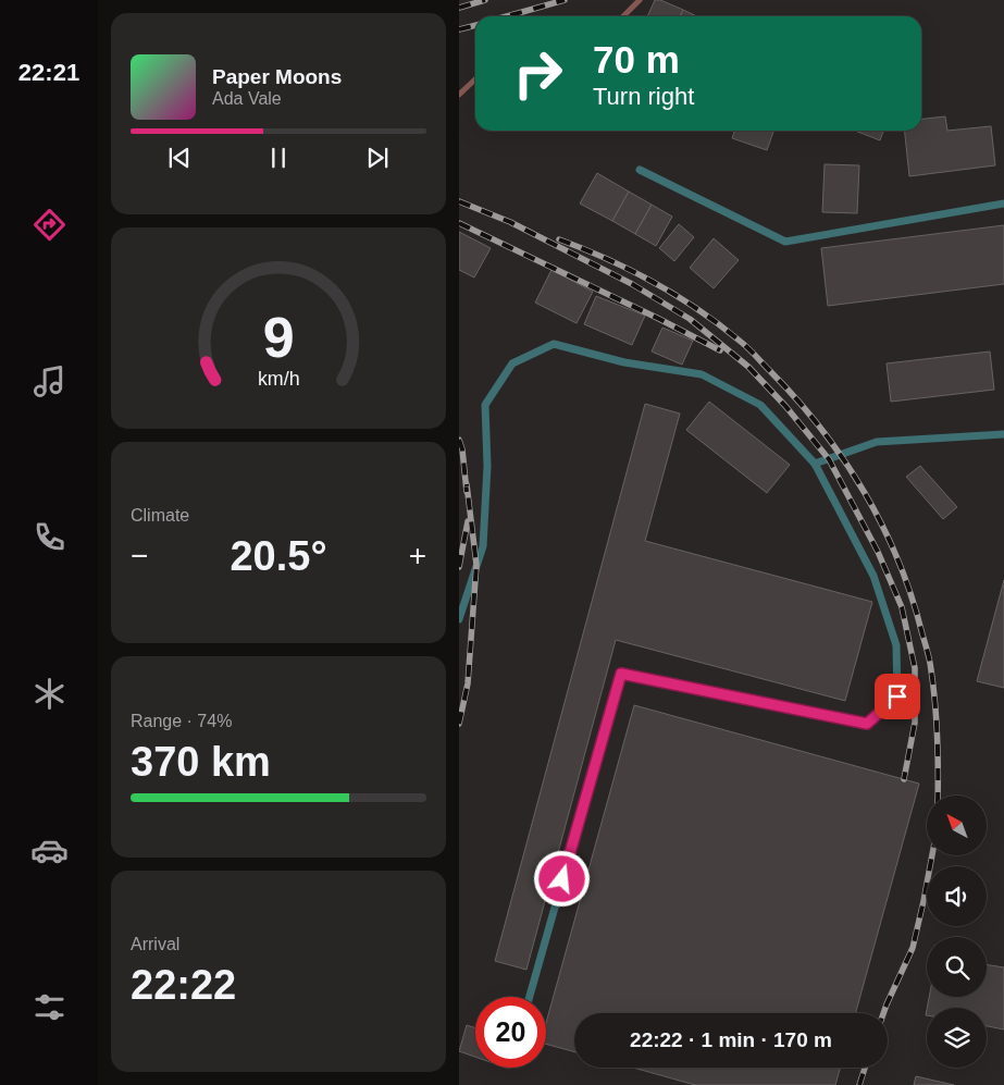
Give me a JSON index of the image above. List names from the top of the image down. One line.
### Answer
{"north":"top left","page":{"tabs":"22:21","turn":["70 m","Turn right"],"song":["Paper Moons","Ada Vale"],"tile":["Climate",["Range · 74%","370 km"],["Arrival","22:22"]],"heat":["−","20.5°","+"],"limit":"20","trip":"22:22 · 1 min · 170 m","gauge":["9","km/h"]}}
